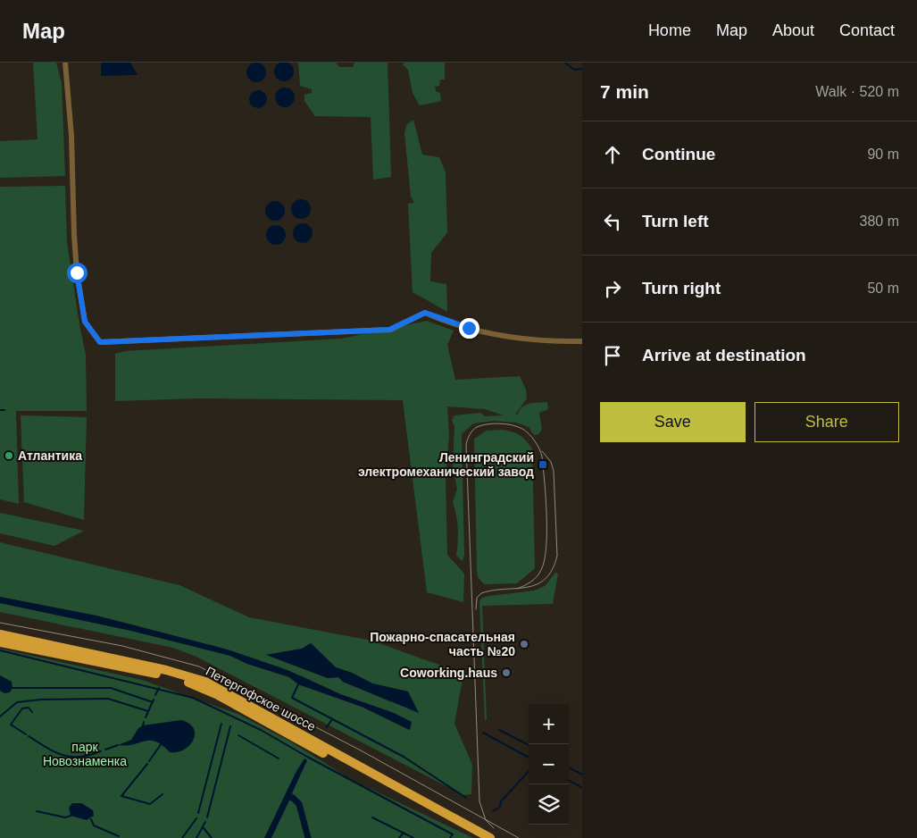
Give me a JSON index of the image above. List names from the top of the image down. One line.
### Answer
{"streets":{"main road":["Петергофское шоссе"]},"parks":["парк Новознаменка"],"places":{"other":["Атлантика","Пожарно-спасательная часть №20","Coworking.haus"],"transit":["Ленинградский электромеханический завод"]},"page":{"header":"Map","nav":["Home","Map","About","Contact"],"heading":["7 min","Walk · 520 m"],"list":[["Continue","90 m"],["Turn left","380 m"],["Turn right","50 m"],"Arrive at destination"],"buttons":["Save","Share"],"map_buttons":["+","−"]}}
